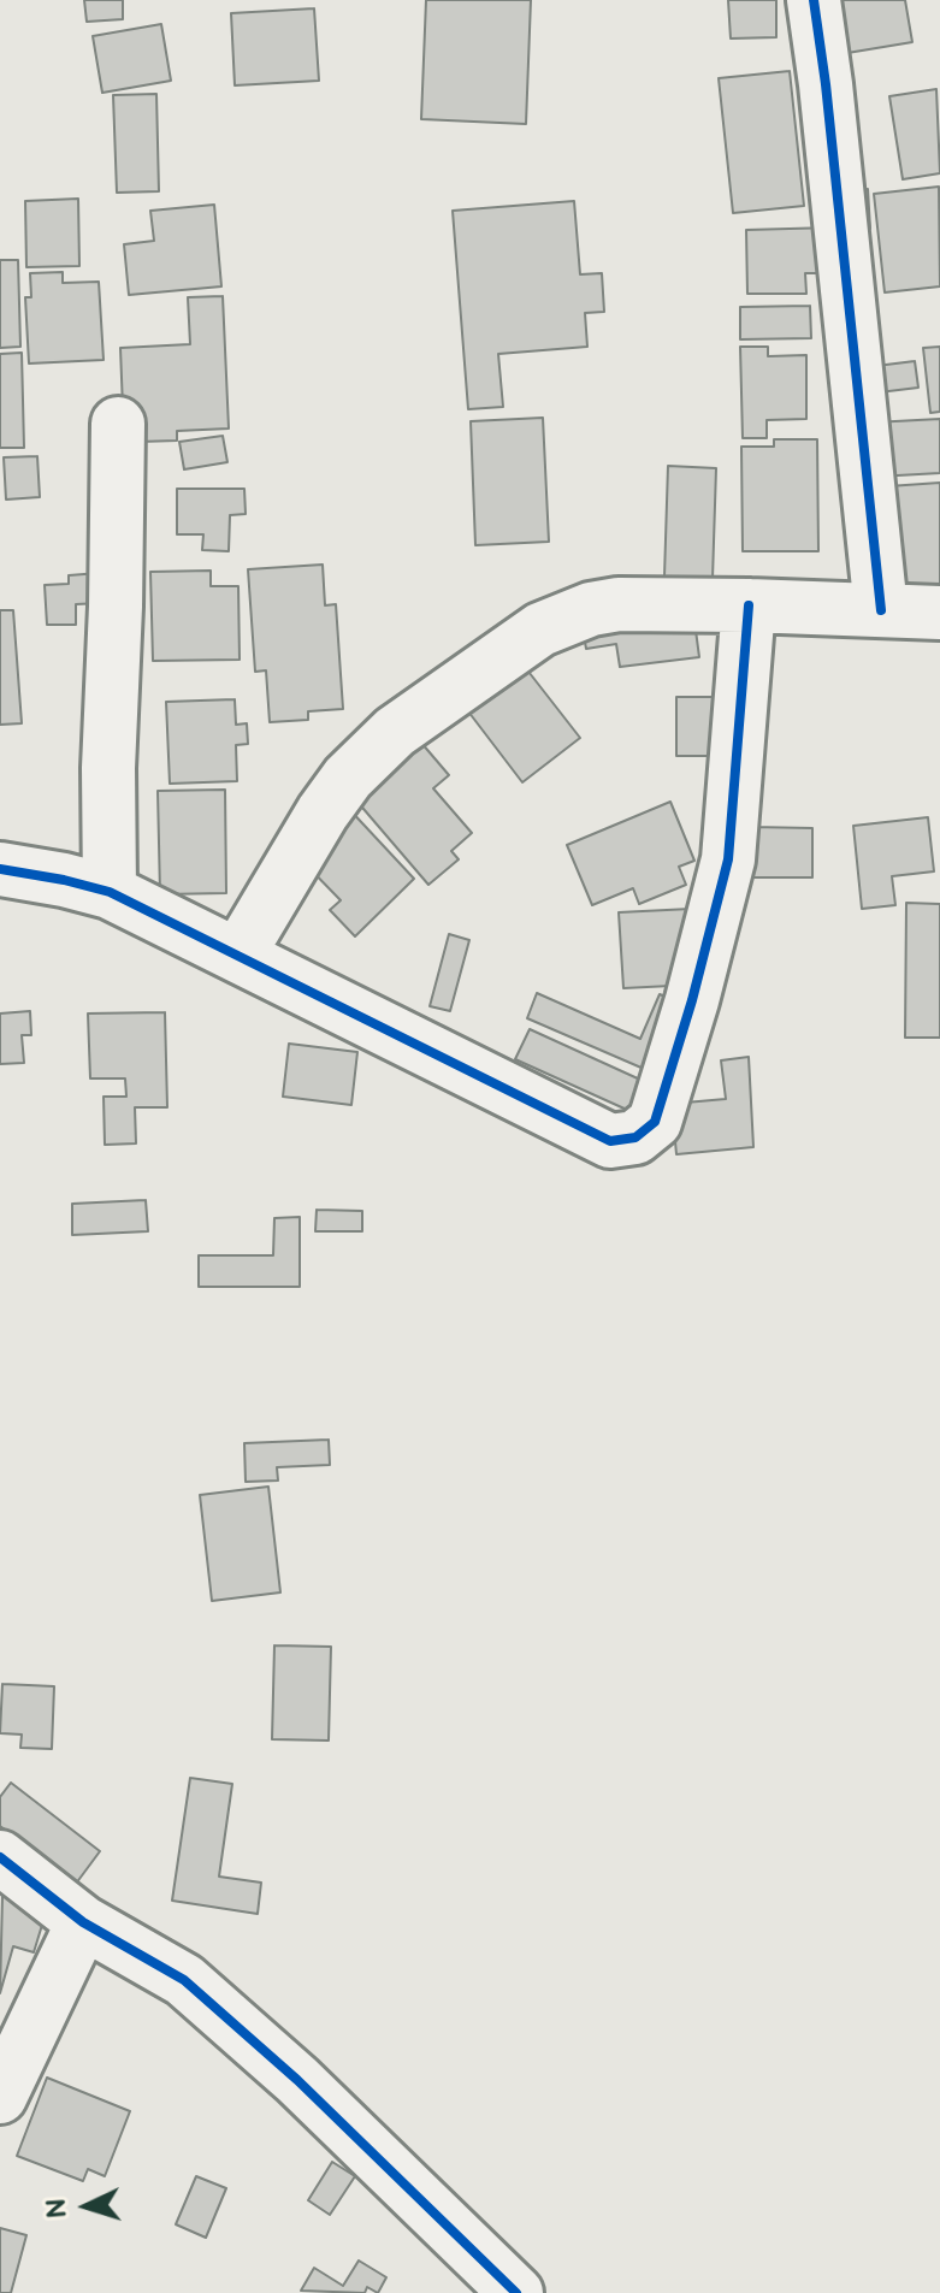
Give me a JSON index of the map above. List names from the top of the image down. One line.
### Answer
{"north":"left"}
